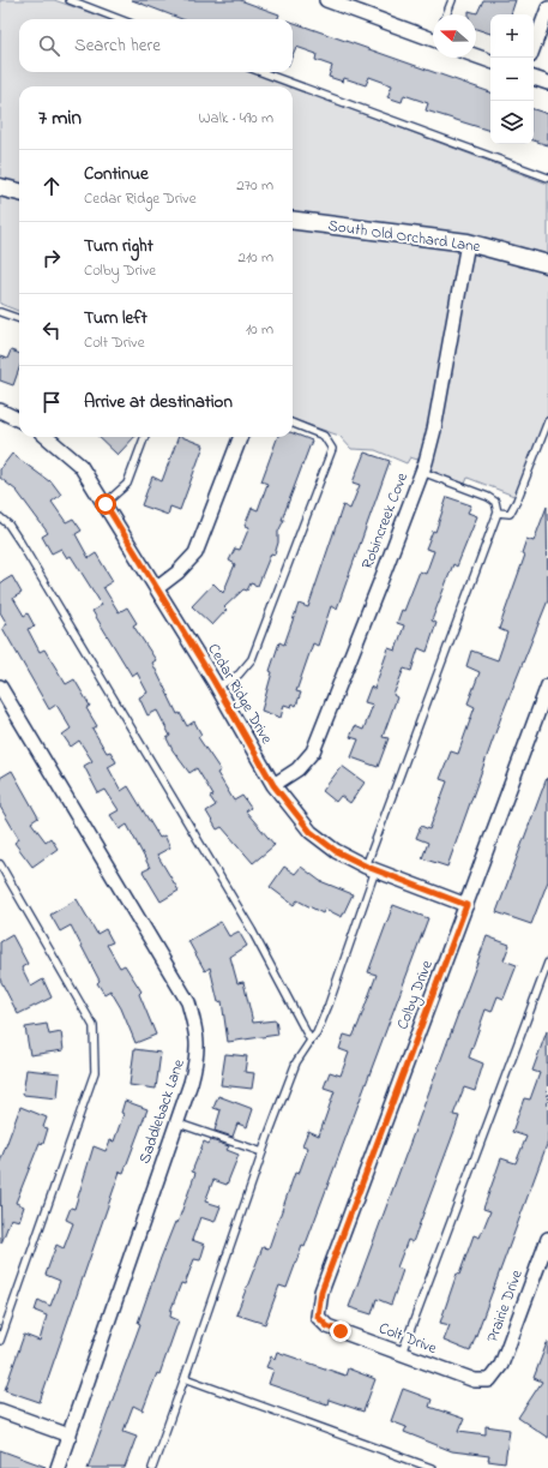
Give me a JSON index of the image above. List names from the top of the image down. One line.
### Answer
{"streets":{"street":["South Old Orchard Lane","Robincreek Cove","Cedar Ridge Drive","Colby Drive","Saddleback Lane","Prairie Drive","Colt Drive"]},"crossings":[["South Old Orchard Lane","Robincreek Cove"],["Robincreek Cove","Cedar Ridge Drive"],["Cedar Ridge Drive","Colby Drive"],["Colby Drive","Colt Drive"],["Prairie Drive","Colt Drive"]],"north":"left","page":{"map_buttons":["+","−"],"search":"Search here","heading":["7 min","Walk · 490 m"],"list":[["Continue","Cedar Ridge Drive","270 m"],["Turn right","Colby Drive","210 m"],["Turn left","Colt Drive","10 m"],"Arrive at destination"]}}
